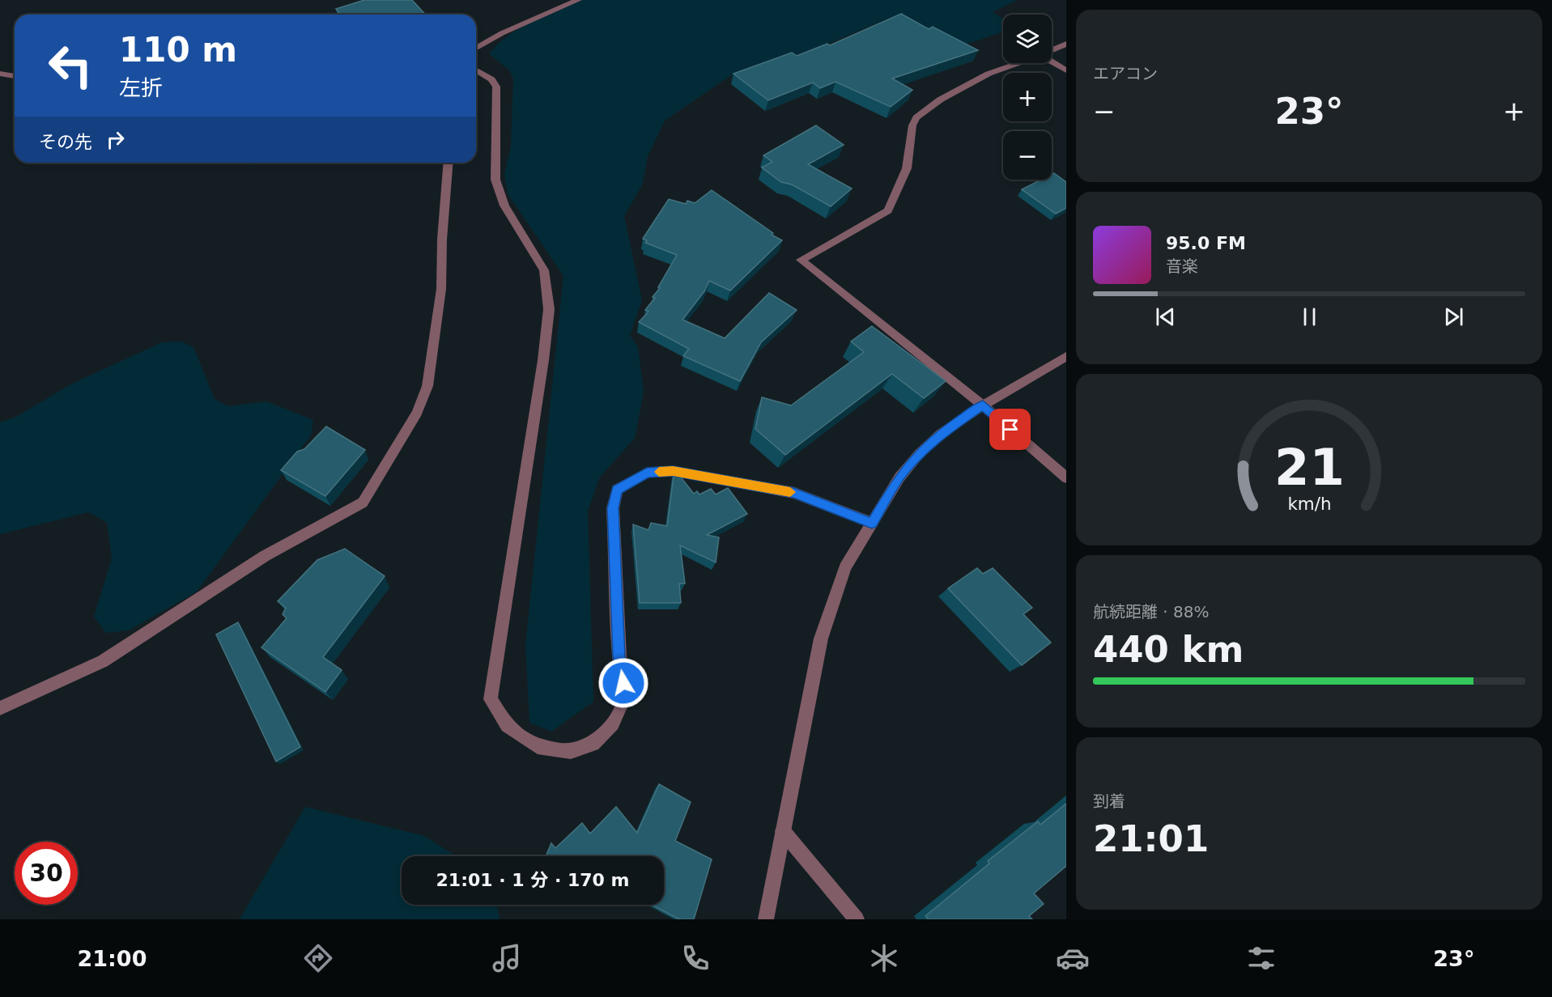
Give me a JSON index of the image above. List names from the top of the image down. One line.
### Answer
{"page":{"tile":["エアコン",["航続距離 · 88%","440 km"],["到着","21:01"]],"map_buttons":["+","−"],"turn":["110 m","左折"],"heat":["−","23°","+"],"then":"その先","song":["95.0 FM","音楽"],"limit":"30","trip":"21:01 · 1 分 · 170 m","tabs":["21:00","23°"],"gauge":["21","km/h"]}}
